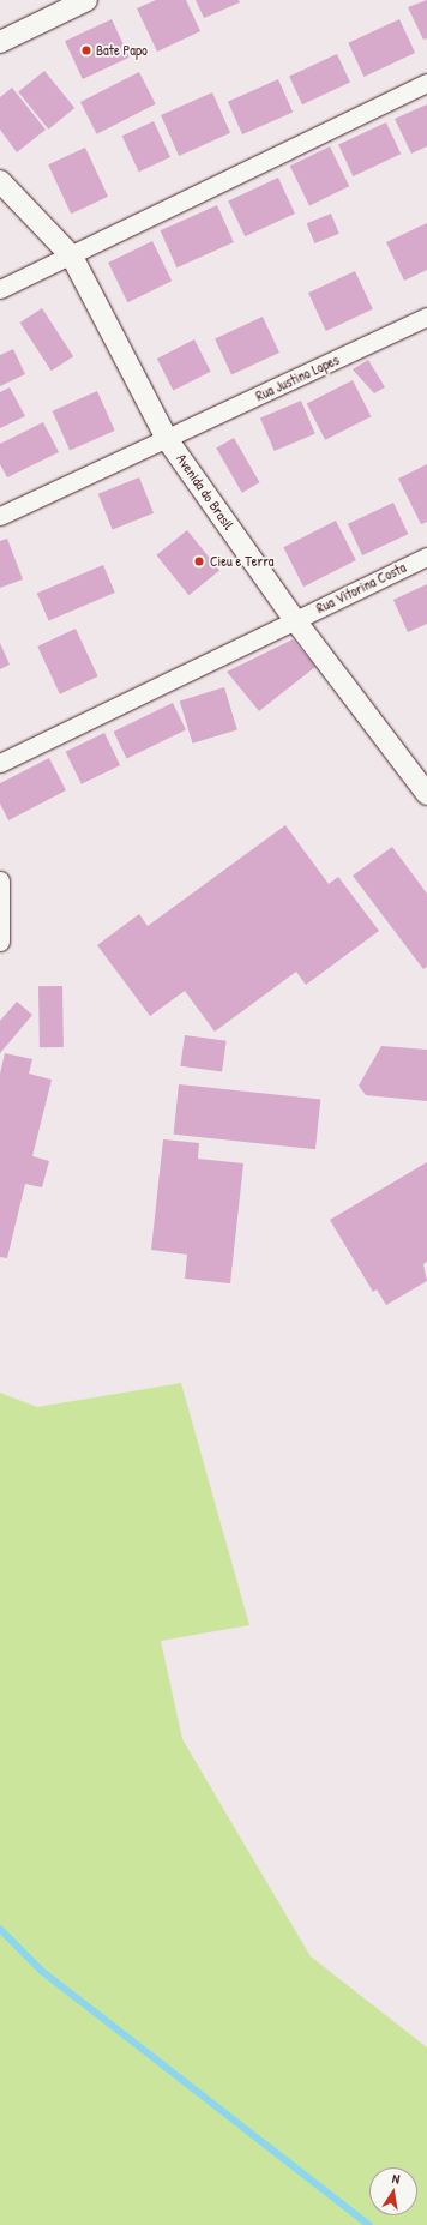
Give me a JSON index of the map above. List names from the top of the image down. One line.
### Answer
{"streets":{"street":["Rua Justino Lopes","Avenida do Brasil","Rua Vitorina Costa"]},"crossings":[["Rua Justino Lopes","Avenida do Brasil"],["Avenida do Brasil","Rua Vitorina Costa"]],"places":["Bate Papo","Cieu e Terra"],"north":"top"}
